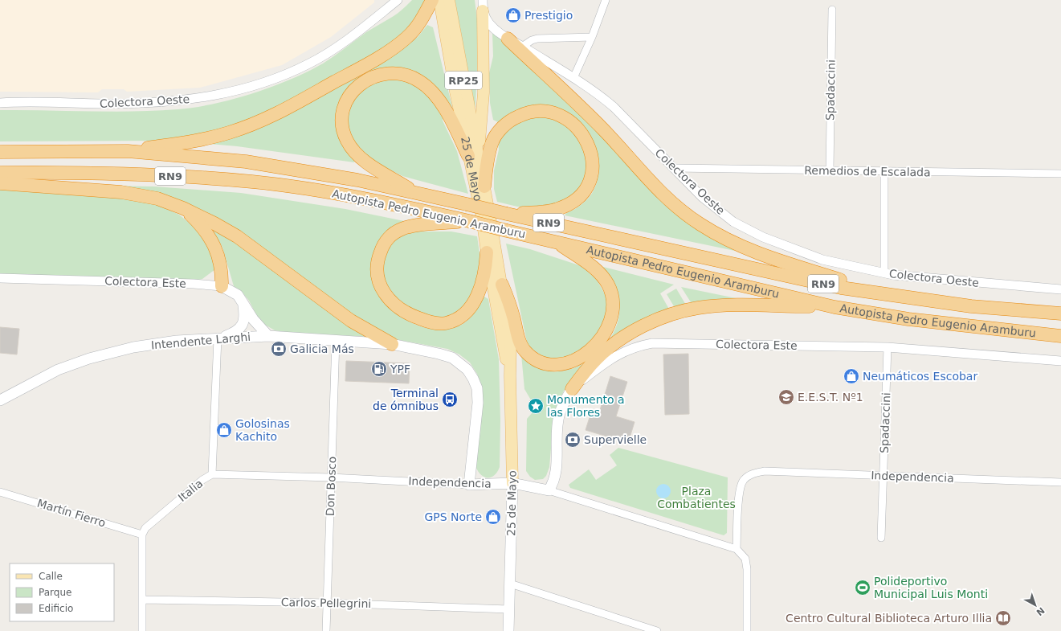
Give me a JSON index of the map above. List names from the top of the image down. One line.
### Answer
{"streets":{"highway":["RN9","Autopista Pedro Eugenio Aramburu"],"main road":["RP25","25 de Mayo","Colectora Este","Intendente Larghi","Independencia"],"street":["Spadaccini","Colectora Oeste","Remedios de Escalada","Don Bosco","Italia","Martín Fierro","Carlos Pellegrini"]},"crossings":[["Spadaccini","Remedios de Escalada"],["Spadaccini","Colectora Este"],["Spadaccini","Independencia"],["Colectora Oeste","Remedios de Escalada"],["25 de Mayo","Independencia"],["25 de Mayo","Carlos Pellegrini"],["RN9","Autopista Pedro Eugenio Aramburu"],["Colectora Este","Intendente Larghi"],["Colectora Este","Independencia"],["Intendente Larghi","Don Bosco"],["Intendente Larghi","Italia"],["Independencia","Don Bosco"],["Independencia","Italia"],["Don Bosco","Carlos Pellegrini"],["Italia","Martín Fierro"]],"parks":["Plaza Combatientes"],"places":{"shop":["Prestigio","Neumáticos Escobar","Golosinas Kachito","GPS Norte"],"bank":["Galicia Más","Supervielle"],"fuel station":["YPF"],"school or university":["E.E.S.T. Nº1"],"bus stop":["Terminal de ómnibus"],"place":["Monumento a las Flores"],"sports":["Polideportivo Municipal Luis Monti"],"library":["Centro Cultural Biblioteca Arturo Illia"]},"legend":["Calle","Parque","Edificio"],"north":"bottom right"}
